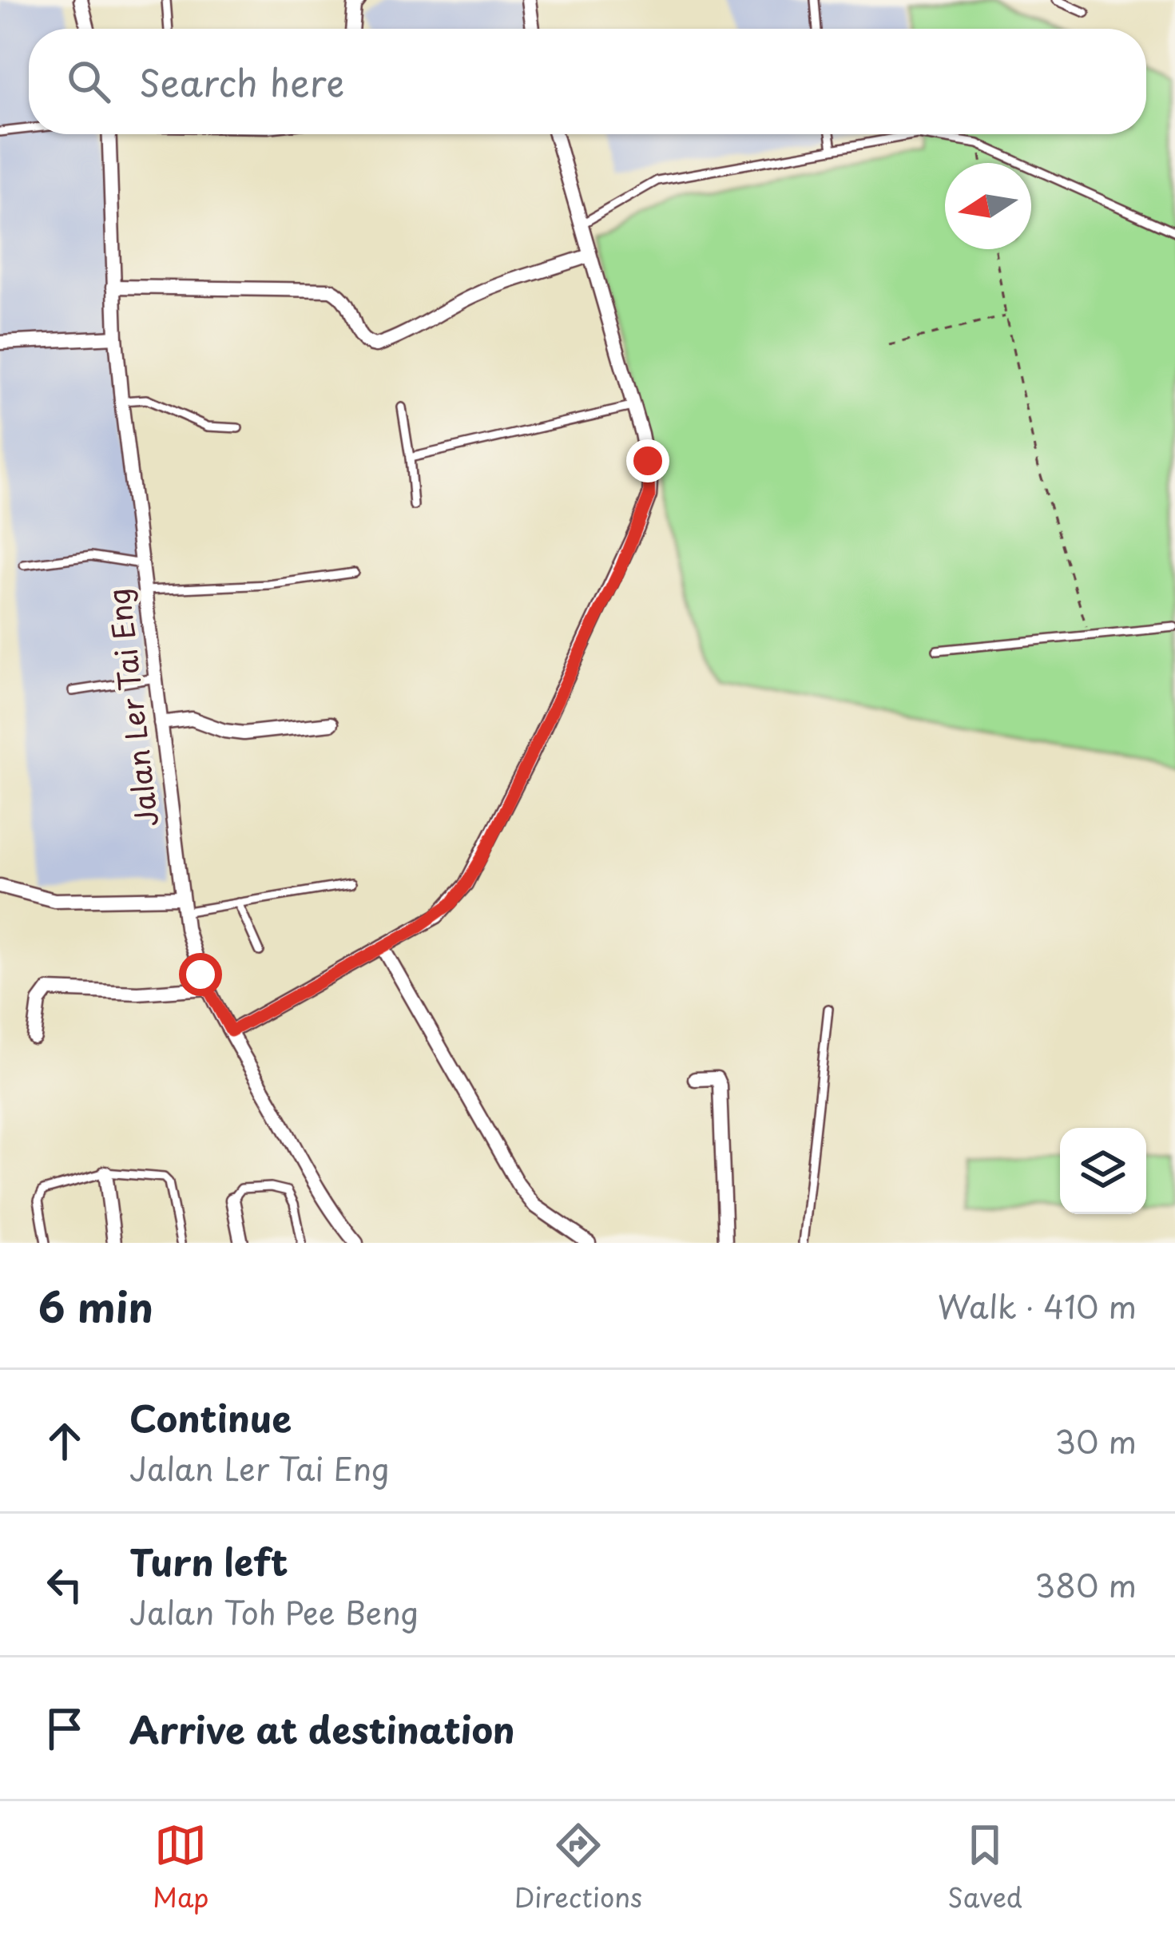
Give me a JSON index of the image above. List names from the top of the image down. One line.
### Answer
{"streets":{"street":["Jalan Ler Tai Eng"]},"north":"left","page":{"search":"Search here","heading":["6 min","Walk · 410 m"],"list":[["Continue","Jalan Ler Tai Eng","30 m"],["Turn left","Jalan Toh Pee Beng","380 m"],"Arrive at destination"],"nav":["Map","Directions","Saved"]}}
